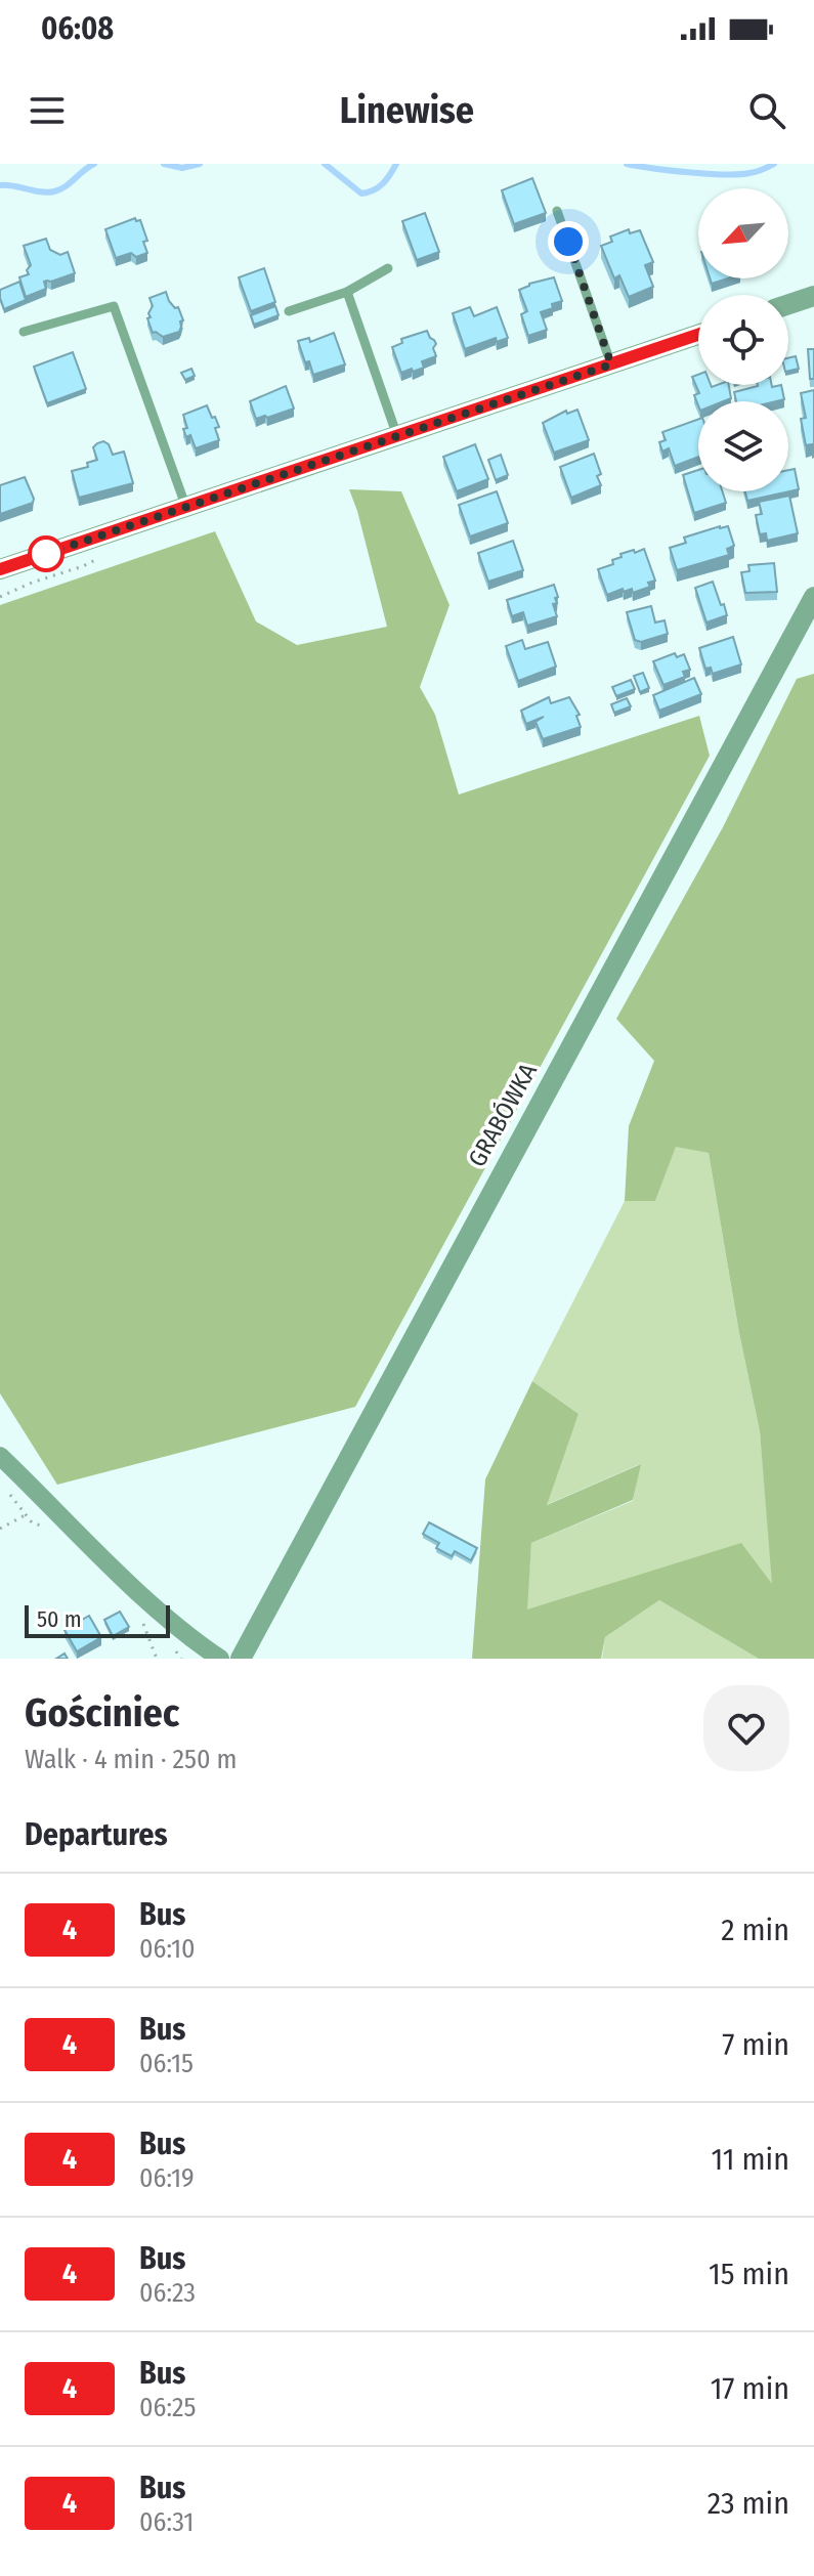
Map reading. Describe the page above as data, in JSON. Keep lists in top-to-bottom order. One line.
{"streets":{"street":["GRABÓWKA"]},"lines":["bus line 4"],"scale_bar":"50 m","north":"bottom left","page":{"status":"06:08","header":"Linewise","scale":"50 m","heading":[["Gościniec","Walk · 4 min · 250 m"],"Departures"],"list":[{"mark":"4","name":"Bus","note":"06:10","value":"2 min"},{"mark":"4","name":"Bus","note":"06:15","value":"7 min"},{"mark":"4","name":"Bus","note":"06:19","value":"11 min"},{"mark":"4","name":"Bus","note":"06:23","value":"15 min"},{"mark":"4","name":"Bus","note":"06:25","value":"17 min"},{"mark":"4","name":"Bus","note":"06:31","value":"23 min"}]}}
